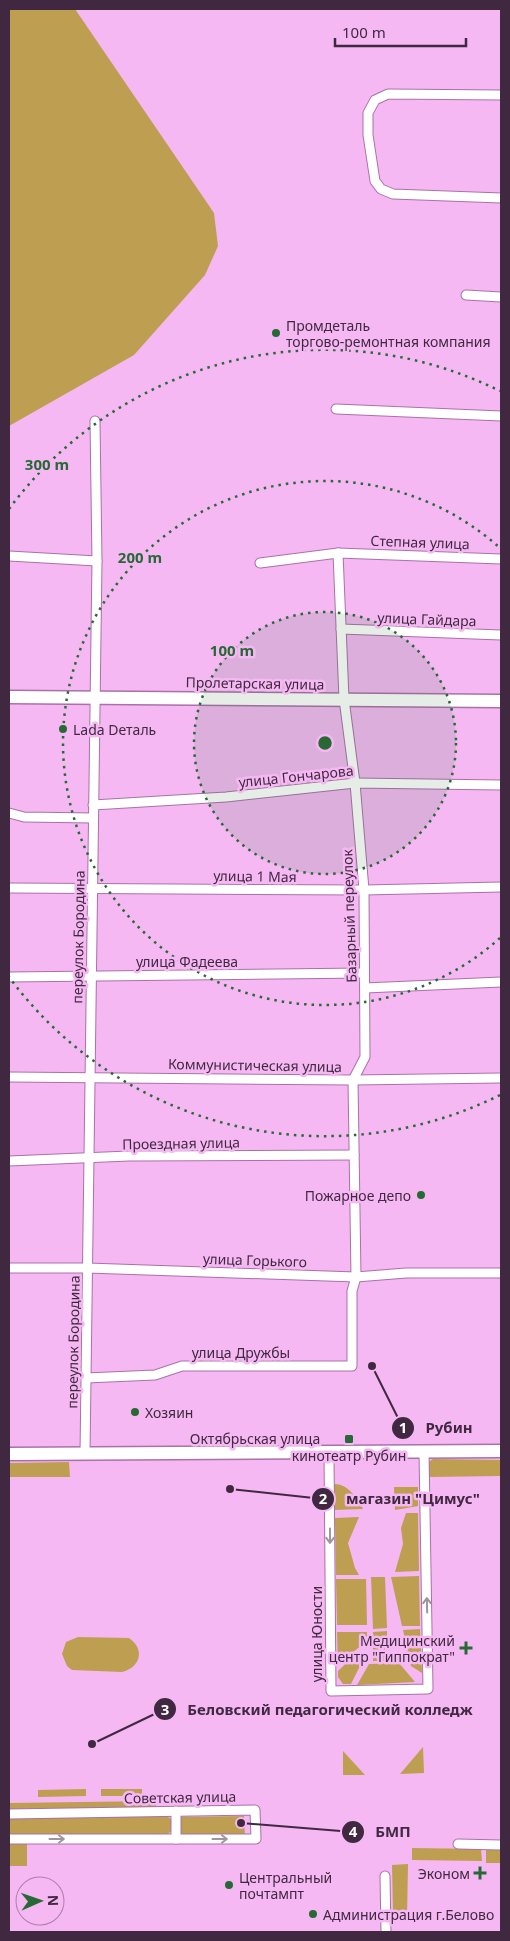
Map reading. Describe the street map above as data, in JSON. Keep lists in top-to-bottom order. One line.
{"streets":{"street":["Степная улица","улица Гайдара","Пролетарская улица","улица Гончарова","улица 1 Мая","Базарный переулок","переулок Бородина","улица Фадеева","Коммунистическая улица","Проездная улица","улица Горького","улица Дружбы","Октябрьская улица","улица Юности","Советская улица"]},"crossings":[["Степная улица","Базарный переулок"],["улица Гайдара","Базарный переулок"],["Пролетарская улица","Базарный переулок"],["Пролетарская улица","переулок Бородина"],["улица Гончарова","Базарный переулок"],["улица Гончарова","переулок Бородина"],["улица 1 Мая","Базарный переулок"],["улица 1 Мая","переулок Бородина"],["Базарный переулок","улица Фадеева"],["Базарный переулок","Коммунистическая улица"],["Базарный переулок","Проездная улица"],["Базарный переулок","улица Горького"],["Базарный переулок","улица Дружбы"],["переулок Бородина","улица Фадеева"],["переулок Бородина","Коммунистическая улица"],["переулок Бородина","Проездная улица"],["переулок Бородина","улица Горького"],["переулок Бородина","улица Дружбы"],["переулок Бородина","Октябрьская улица"],["Октябрьская улица","улица Юности"]],"places":{"other":["Промдеталь торгово-ремонтная компания","Lada Dеталь","Пожарное депо","Рубин","Хозяин","магазин \"Цимус\"","Беловский педагогический колледж","БМП","Центральный почтампт","Администрация г.Белово"],"transit":["кинотеатр Рубин"],"health":["Медицинский центр \"Гиппократ\"","Эконом"]},"scale_bar":"100 m","north":"right","rings":["300 m","200 m","100 m"]}
